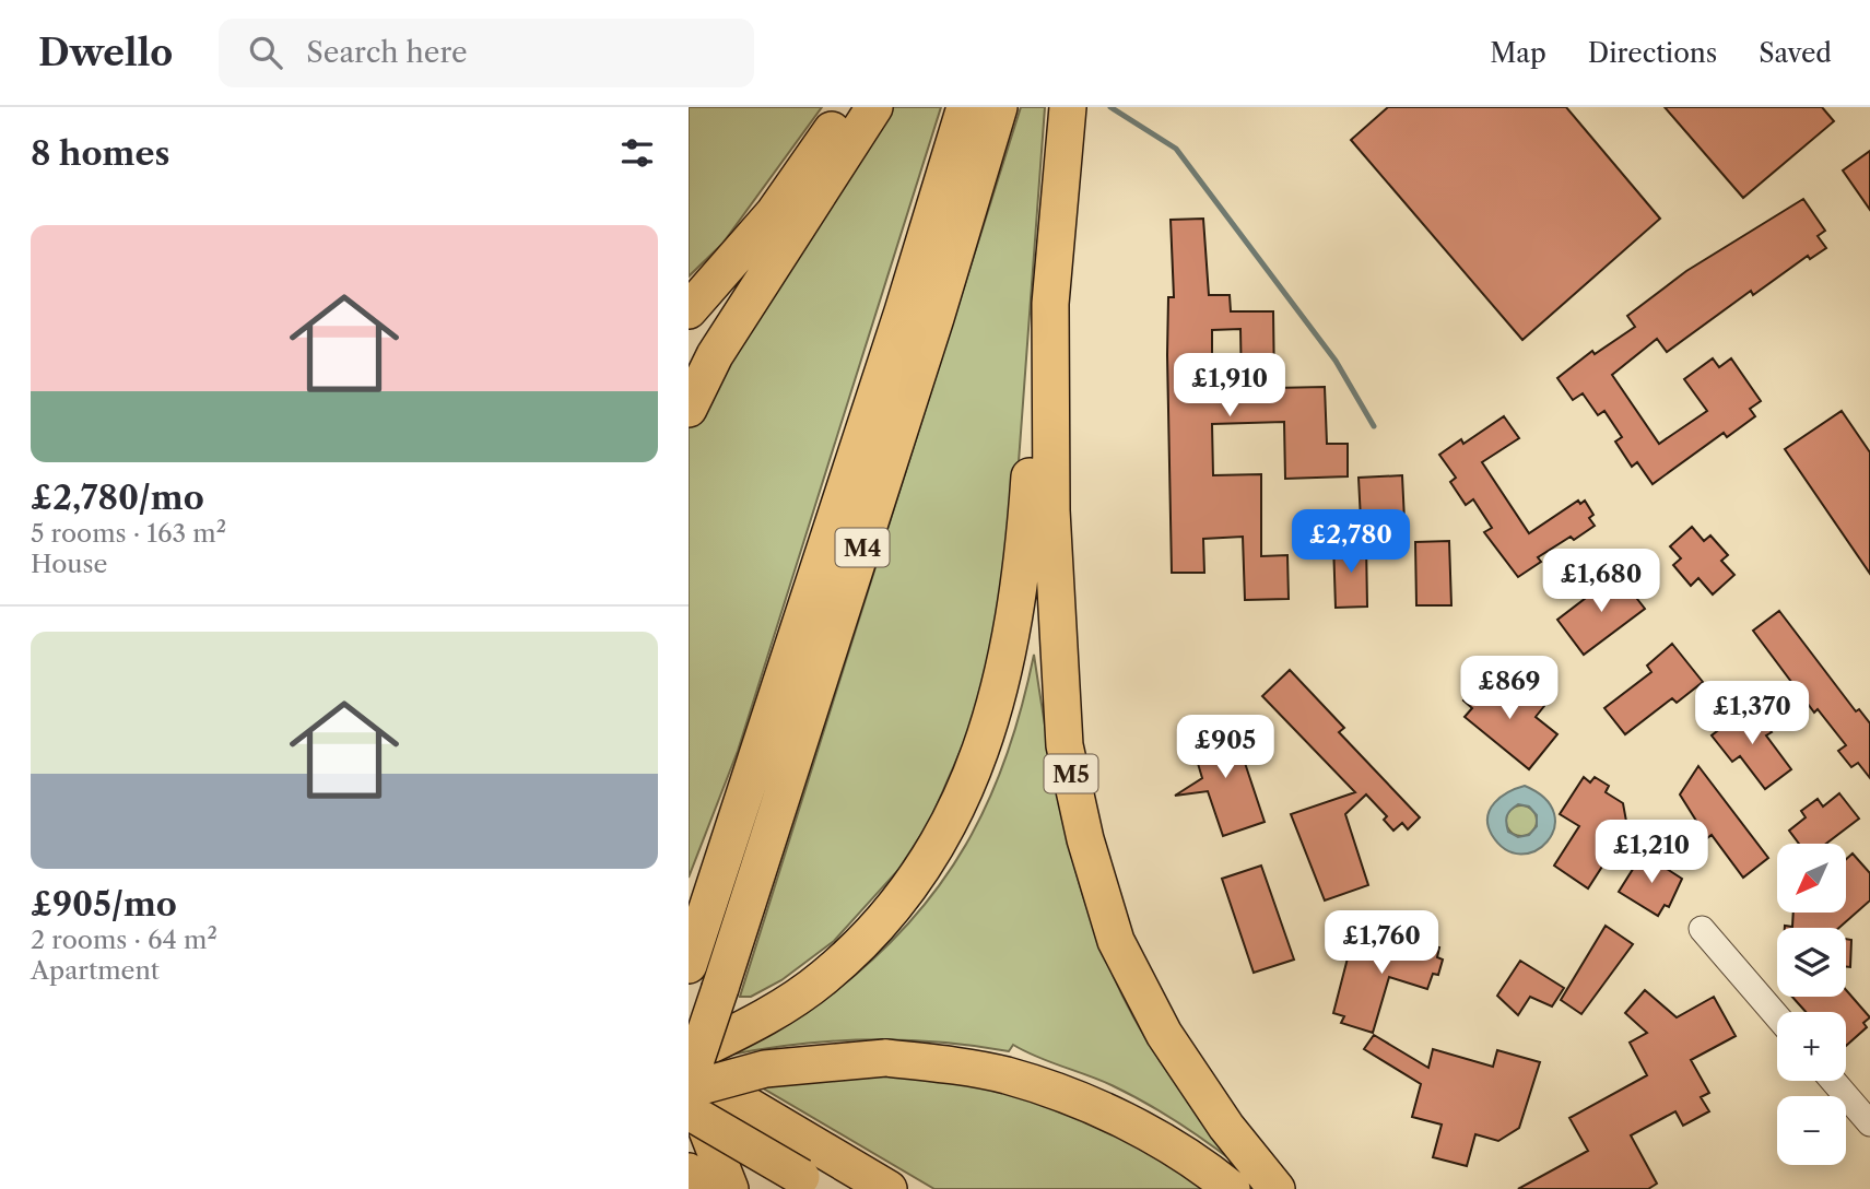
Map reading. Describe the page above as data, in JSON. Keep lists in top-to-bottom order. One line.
{"streets":{"highway":["M4","M5"]},"north":"bottom left","page":{"header":"Dwello","search":"Search here","nav":["Map","Directions","Saved"],"heading":"8 homes","list":[{"name":"£2,780/mo","note":"5 rooms · 163 m² · House"},{"name":"£905/mo","note":"2 rooms · 64 m² · Apartment"}],"price":["£1,910","£2,780","£1,680","£869","£1,370","£905","£1,210","£1,760"],"map_buttons":["+","−"]}}
